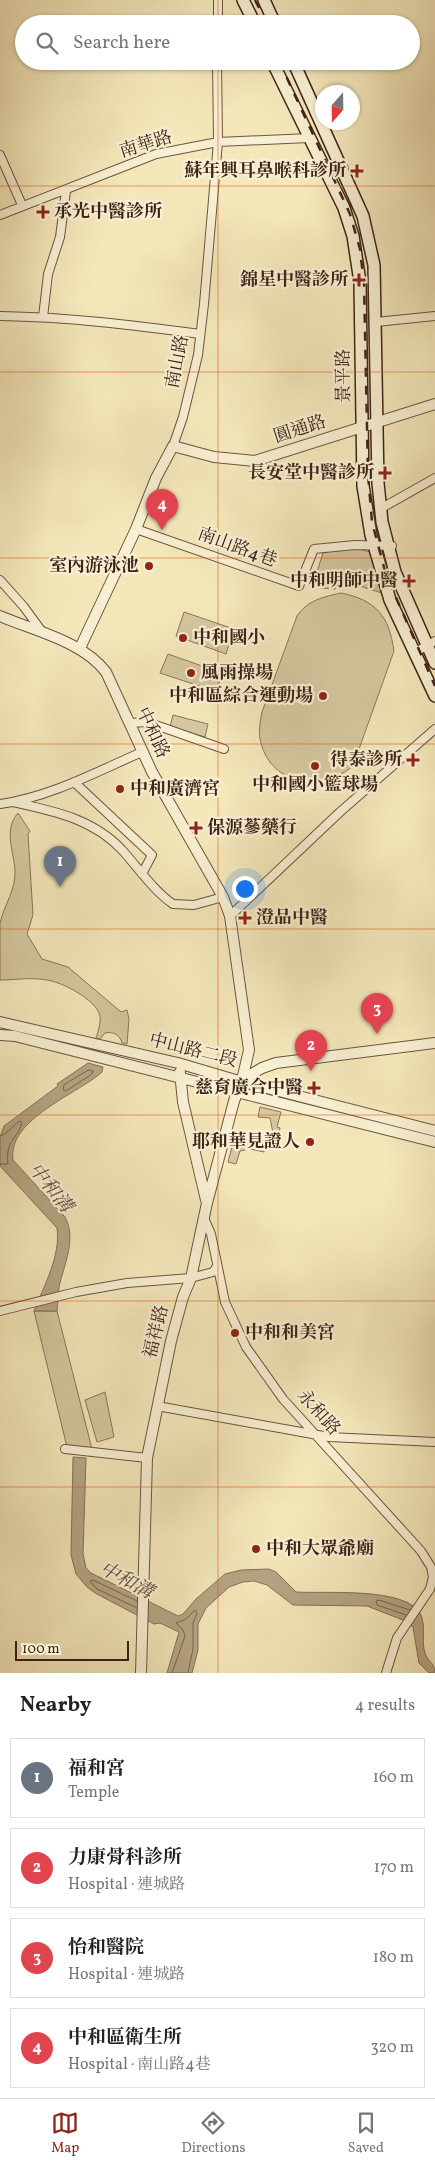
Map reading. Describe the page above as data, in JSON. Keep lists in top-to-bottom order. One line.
{"streets":{"main road":["景平路"],"street":["南華路","南山路","圓通路","南山路4巷","中和路","中山路二段","福祥路","永和路"]},"crossings":[["南華路","南山路"],["南華路","景平路"],["南山路","圓通路"],["南山路","南山路4巷"],["南山路","中和路"],["景平路","圓通路"],["景平路","南山路4巷"],["中和路","中山路二段"],["中和路","福祥路"],["中山路二段","福祥路"],["福祥路","永和路"]],"water":["中和溝"],"places":{"health":["蘇年興耳鼻喉科診所","承光中醫診所","錦星中醫診所","長安堂中醫診所","中和明師中醫","得泰診所","保源蔘藥行","澄品中醫","慈育廣合中醫"],"other":["室內游泳池","中和國小","風雨操場","中和區綜合運動場","中和國小籃球場","中和廣濟宮","耶和華見證人","中和和美宮","中和大眾爺廟"]},"scale_bar":"100 m","north":"bottom","page":{"search":"Search here","pins":["4","1","3","2"],"scale":"100 m","heading":["Nearby","4 results"],"list":[{"mark":"1","name":"福和宮","note":"Temple","value":"160 m"},{"mark":"2","name":"力康骨科診所","note":"Hospital · 連城路","value":"170 m"},{"mark":"3","name":"怡和醫院","note":"Hospital · 連城路","value":"180 m"},{"mark":"4","name":"中和區衛生所","note":"Hospital · 南山路4巷","value":"320 m"}],"nav":["Map","Directions","Saved"]}}
